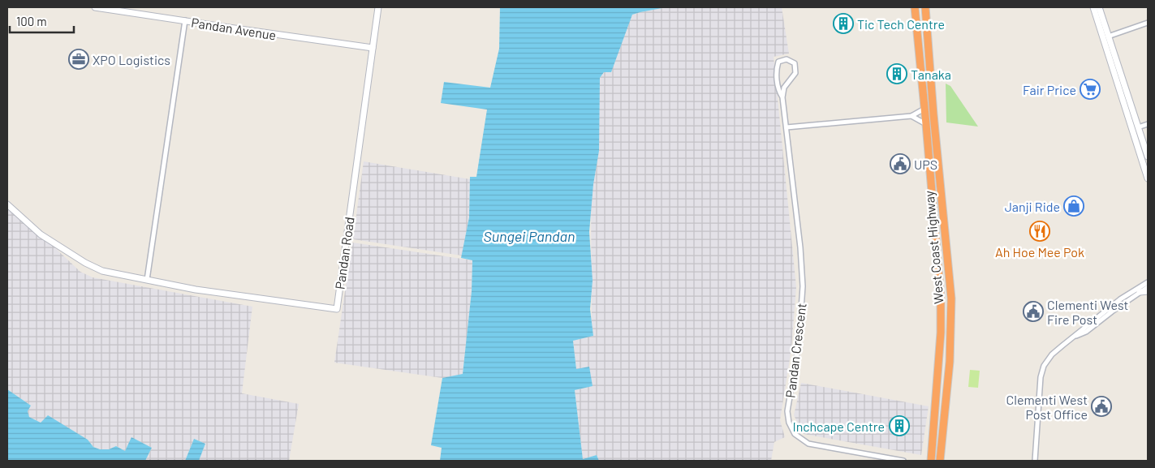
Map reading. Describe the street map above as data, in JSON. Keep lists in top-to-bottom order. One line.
{"streets":{"highway":["West Coast Highway"],"street":["Pandan Avenue","Pandan Road","Pandan Crescent"]},"crossings":[["Pandan Avenue","Pandan Road"]],"water":["Sungei Pandan"],"places":{"building":["Tic Tech Centre","Tanaka","Inchcape Centre"],"office":["XPO Logistics"],"supermarket":["Fair Price"],"public building":["UPS","Clementi West Fire Post","Clementi West Post Office"],"shop":["Janji Ride"],"restaurant":["Ah Hoe Mee Pok"]},"scale_bar":"100 m"}
